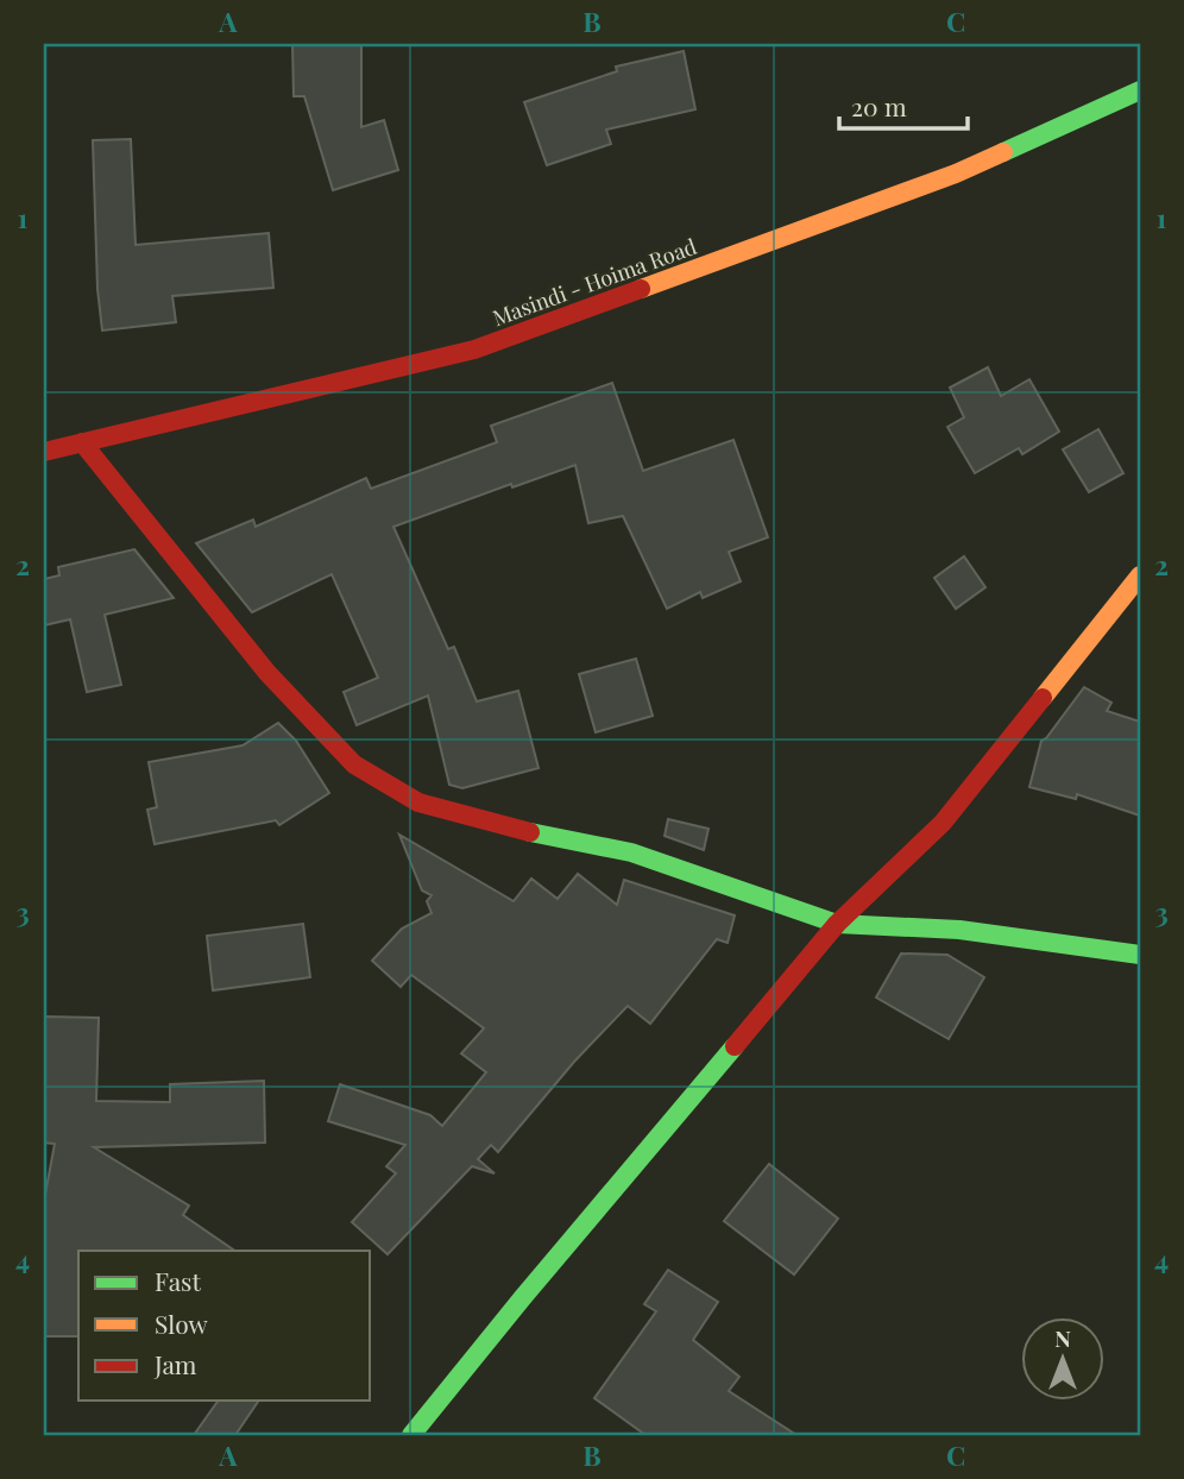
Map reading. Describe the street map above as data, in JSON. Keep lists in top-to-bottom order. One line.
{"streets":{"street":["Masindi - Hoima Road"]},"legend":["Fast","Slow","Jam"],"scale_bar":"20 m","north":"top","grid":{"columns":["A","B","C"],"rows":["1","2","3","4"]}}
